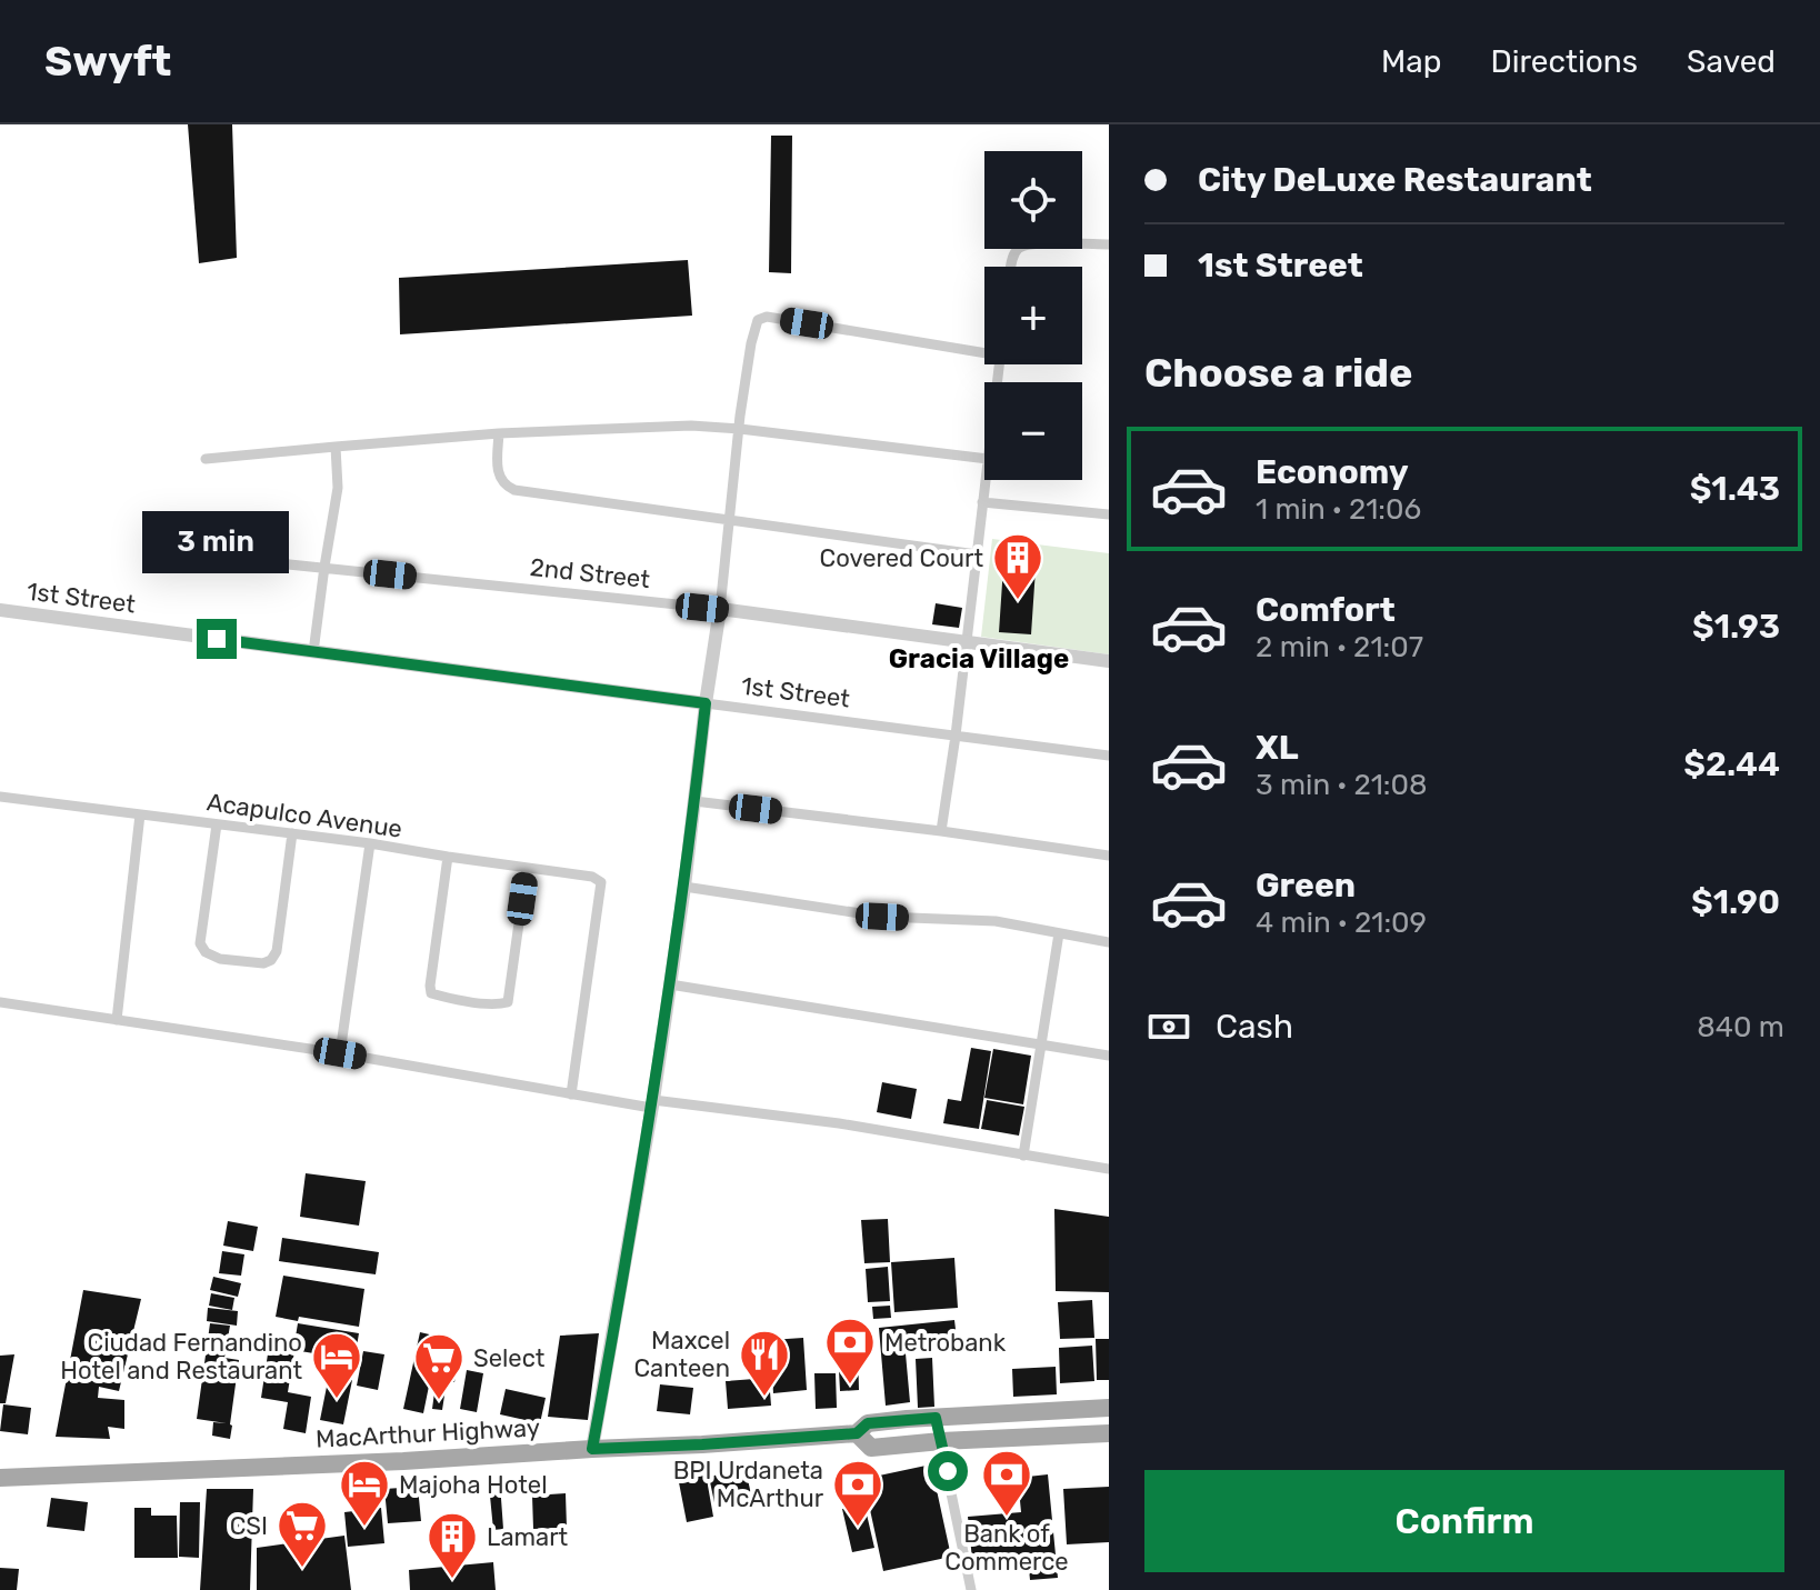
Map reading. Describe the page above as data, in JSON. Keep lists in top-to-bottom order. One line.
{"streets":{"main road":["MacArthur Highway"],"street":["2nd Street","1st Street","Acapulco Avenue"]},"districts":["Gracia Village"],"places":{"building":["Covered Court","Lamart"],"bank":["Metrobank","Bank of Commerce","BPI Urdaneta McArthur"],"restaurant":["Maxcel Canteen"],"hotel":["Ciudad Fernandino Hotel and Restaurant","Majoha Hotel"],"supermarket":["Select","CSI"]},"page":{"header":"Swyft","nav":["Map","Directions","Saved"],"banner":["City DeLuxe Restaurant","1st Street"],"map_buttons":["+","−"],"heading":"Choose a ride","list":[{"name":"Economy","note":"1 min · 21:06","value":"$1.43"},{"name":"Comfort","note":"2 min · 21:07","value":"$1.93"},{"name":"XL","note":"3 min · 21:08","value":"$2.44"},{"name":"Green","note":"4 min · 21:09","value":"$1.90"}],"bubble":"3 min","pay":["Cash","840 m"],"buttons":"Confirm"}}
